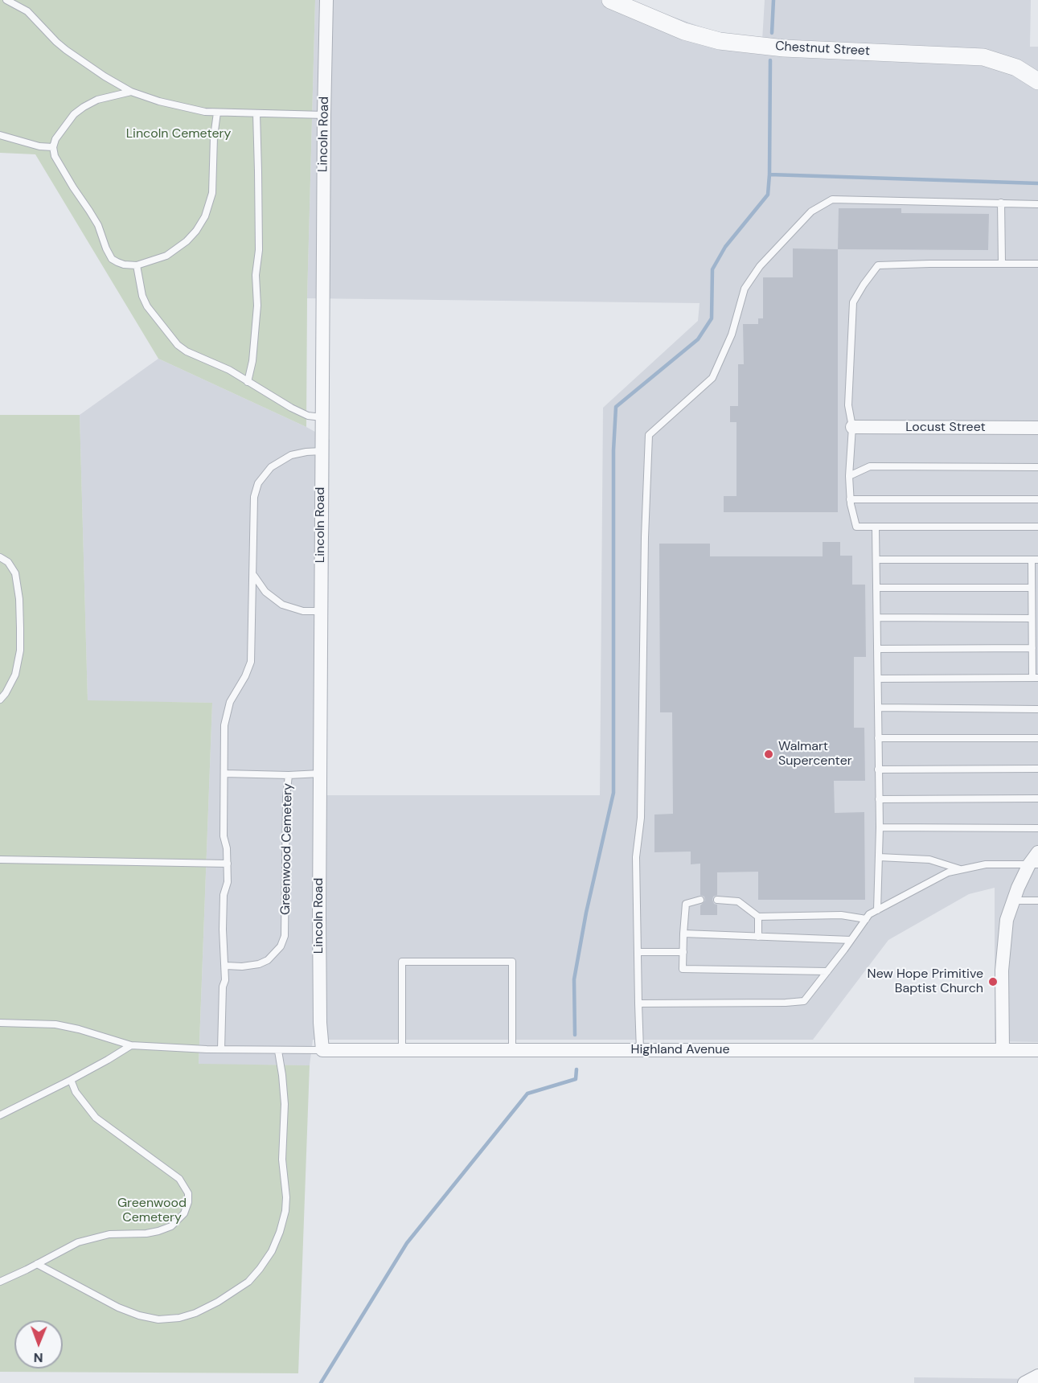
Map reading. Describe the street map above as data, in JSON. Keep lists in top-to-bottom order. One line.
{"streets":{"street":["Chestnut Street","Lincoln Road","Locust Street","Highland Avenue"],"lane":["Greenwood Cemetery"]},"crossings":[["Lincoln Road","Greenwood Cemetery"],["Lincoln Road","Highland Avenue"]],"parks":["Lincoln Cemetery","Greenwood Cemetery"],"places":["Walmart Supercenter","New Hope Primitive Baptist Church"],"north":"bottom"}
